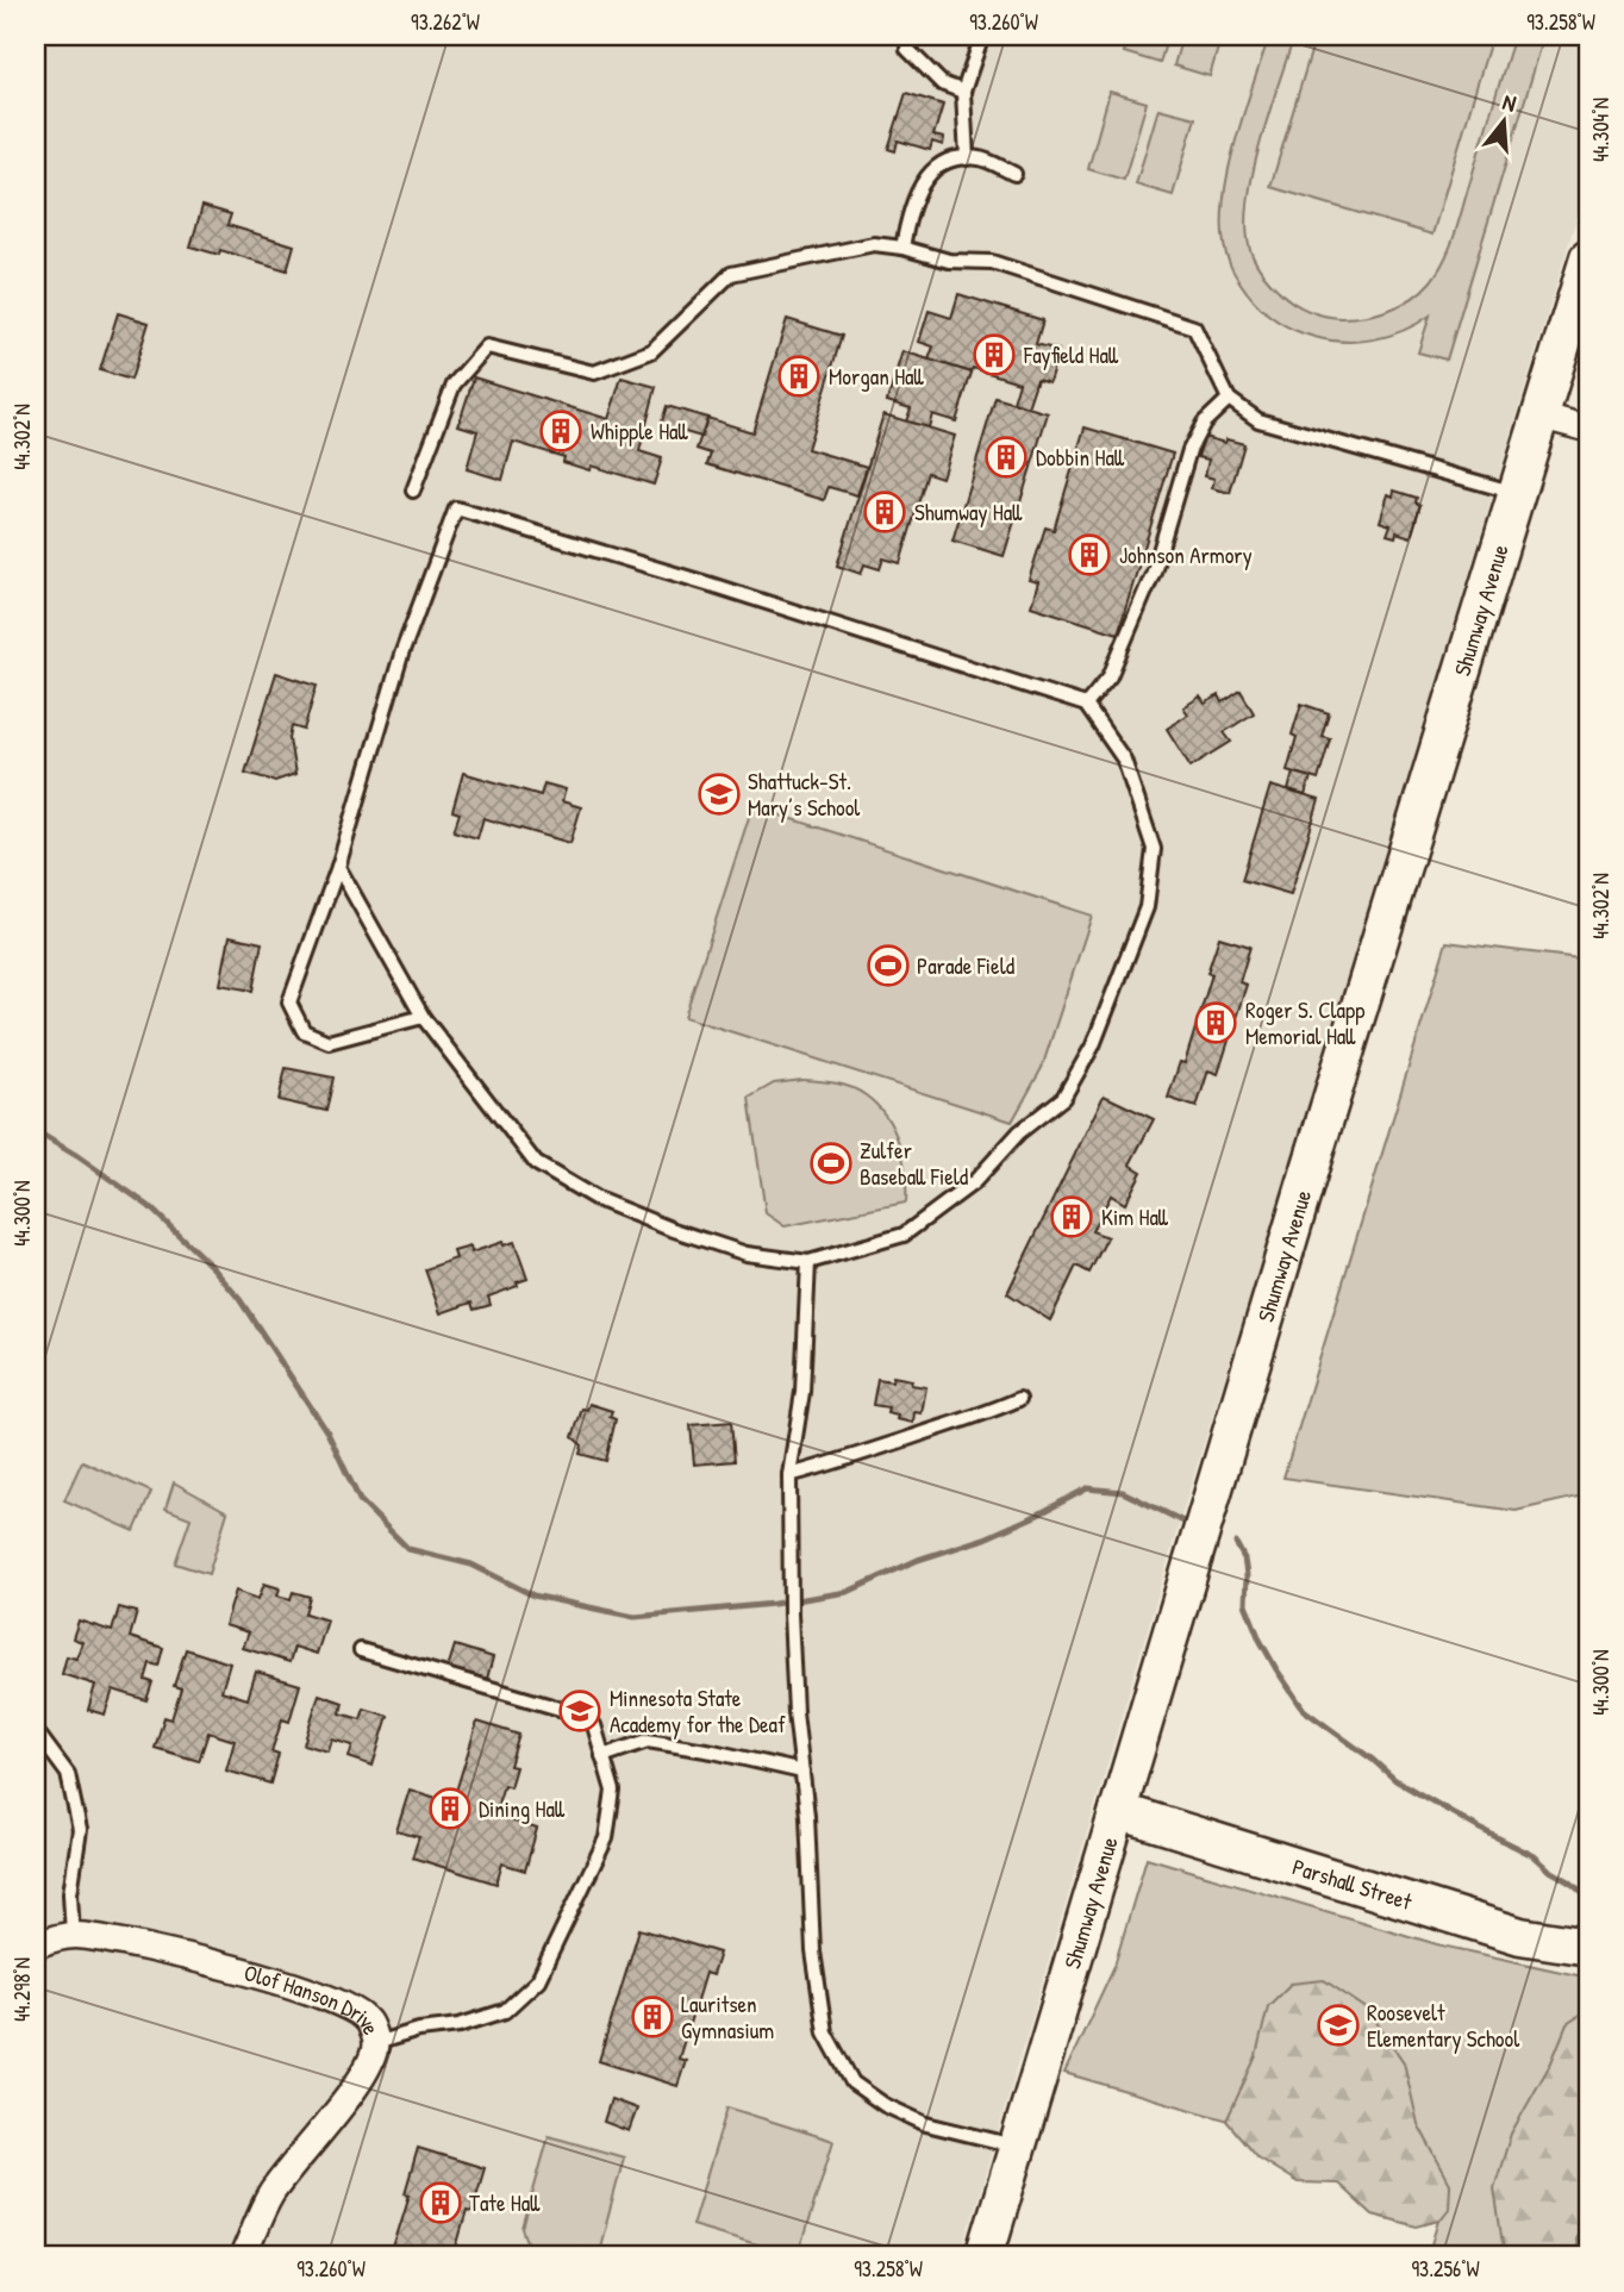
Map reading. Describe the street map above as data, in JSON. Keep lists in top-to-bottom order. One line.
{"streets":{"street":["Shumway Avenue","Parshall Street","Olof Hanson Drive"]},"crossings":[["Shumway Avenue","Parshall Street"]],"places":{"building":["Fayfield Hall","Morgan Hall","Whipple Hall","Dobbin Hall","Shumway Hall","Johnson Armory","Roger S. Clapp Memorial Hall","Kim Hall","Dining Hall","Lauritsen Gymnasium","Tate Hall"],"school or university":["Shattuck-St. Mary’s School","Minnesota State Academy for the Deaf","Roosevelt Elementary School"],"sports":["Parade Field","Zulfer Baseball Field"]},"north":"top","coordinates":["93.262°W","93.260°W","93.258°W","44.304°N","44.302°N","44.300°N","44.298°N","93.256°W"]}
